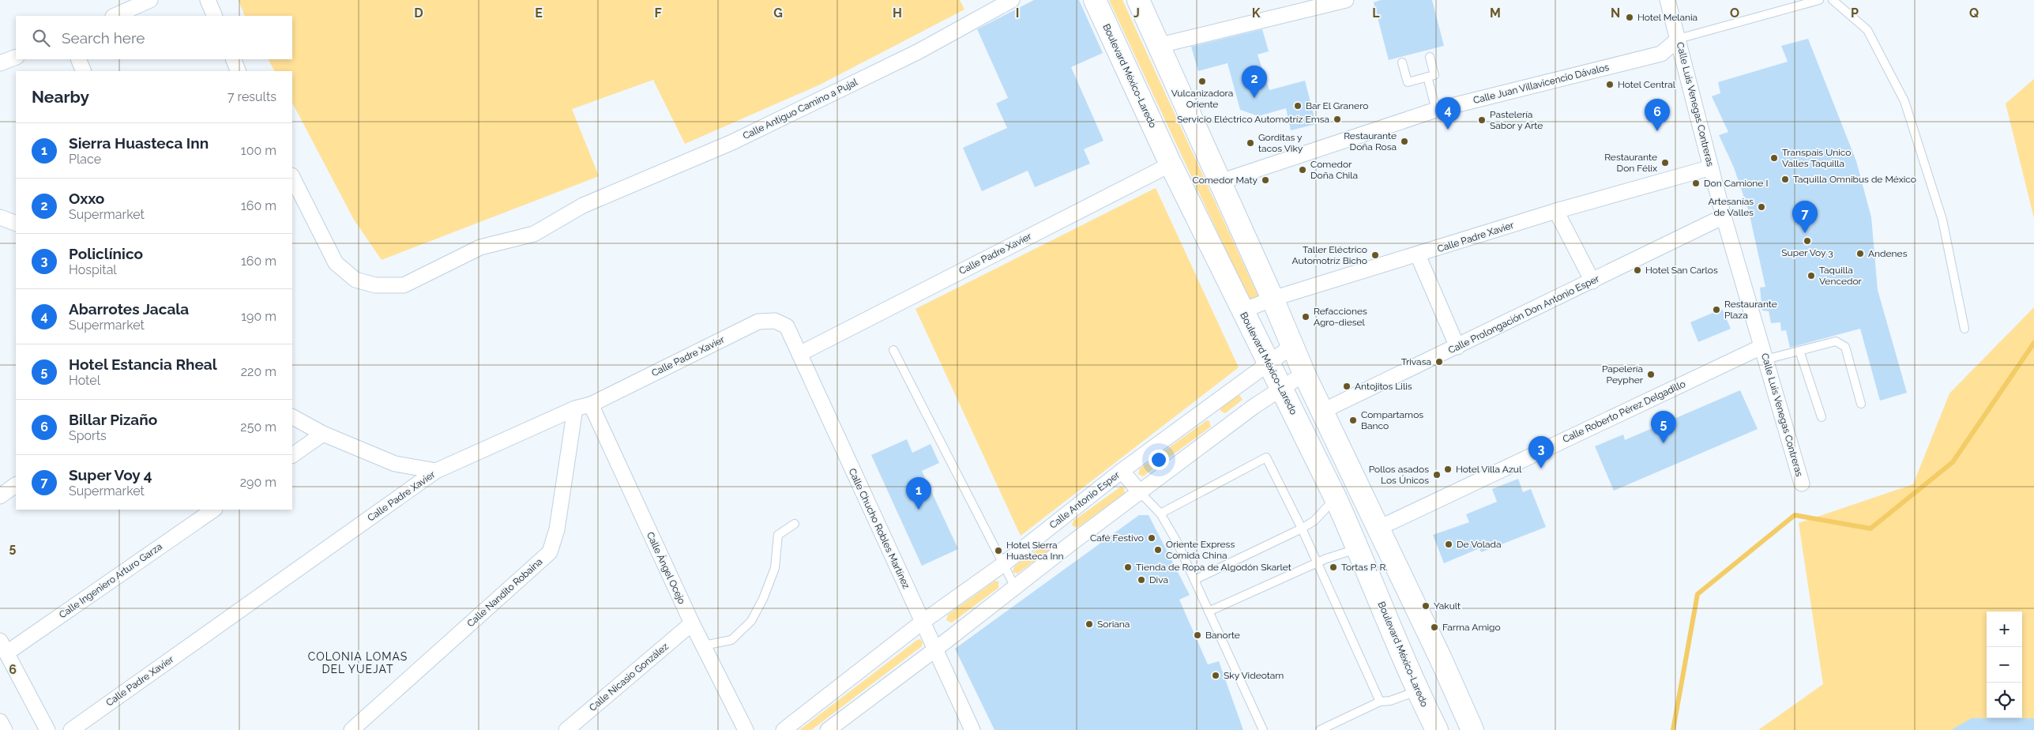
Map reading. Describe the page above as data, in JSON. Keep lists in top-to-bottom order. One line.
{"streets":{"main road":["Boulevard México-Laredo"],"street":["Calle Juan Villavicencio Dávalos","Calle Luis Venegas Contreras","Calle Antiguo Camino a Pujal","Calle Padre Xavier","Calle Prolongación Don Antonio Esper","Calle Roberto Pérez Delgadillo","Calle Antonio Esper","Calle Chucho Robles Martínez","Calle Ángel Ocejo","Calle Ingeniero Arturo Garza","Calle Nandito Robaina","Calle Nicasio González"]},"crossings":[["Boulevard México-Laredo","Calle Padre Xavier"],["Boulevard México-Laredo","Calle Antonio Esper"],["Calle Juan Villavicencio Dávalos","Calle Luis Venegas Contreras"],["Calle Luis Venegas Contreras","Calle Padre Xavier"],["Calle Luis Venegas Contreras","Calle Prolongación Don Antonio Esper"],["Calle Luis Venegas Contreras","Calle Roberto Pérez Delgadillo"],["Calle Padre Xavier","Calle Chucho Robles Martínez"],["Calle Padre Xavier","Calle Ángel Ocejo"],["Calle Padre Xavier","Calle Nandito Robaina"],["Calle Antonio Esper","Calle Chucho Robles Martínez"],["Calle Ángel Ocejo","Calle Nicasio González"]],"districts":["COLONIA LOMAS DEL YUEJAT"],"places":["Hotel Melania","Vulcanizadora Oriente","Hotel Central","Bar El Granero","Servicio Eléctrico Automotríz Emsa","Pastelería Sabor y Arte","Restaurante Doña Rosa","Gorditas y tacos Viky","Transpais Unico Valles Taquilla","Restaurante Don Félix","Comedor Doña Chila","Taquilla Omnibus de México","Comedor Maty","Don Camione I","Artesanías de Valles","Super Voy 3","Andenes","Taller Eléctrico Automotríz Bicho","Hotel San Carlos","Taquilla Vencedor","Restaurante Plaza","Refacciones Agro-diesel","Trivasa","Papelería Peypher","Antojitos Lilis","Compartamos Banco","Hotel Villa Azul","Pollos asados Los Únicos","Café Festivo","De Volada","Oriente Express Comida China","Hotel Sierra Huasteca Inn","Tienda de Ropa de Algodón Skarlet","Tortas P. R.","Diva","Yakult","Soriana","Farma Amigo","Banorte","Sky Videotam"],"page":{"search":"Search here","pins":["2","4","6","7","5","3","1"],"heading":["Nearby","7 results"],"list":[{"mark":"1","name":"Sierra Huasteca Inn","note":"Place","value":"100 m"},{"mark":"2","name":"Oxxo","note":"Supermarket","value":"160 m"},{"mark":"3","name":"Policlínico","note":"Hospital","value":"160 m"},{"mark":"4","name":"Abarrotes Jacala","note":"Supermarket","value":"190 m"},{"mark":"5","name":"Hotel Estancia Rheal","note":"Hotel","value":"220 m"},{"mark":"6","name":"Billar Pizaño","note":"Sports","value":"250 m"},{"mark":"7","name":"Super Voy 4","note":"Supermarket","value":"290 m"}],"map_buttons":["+","−"]},"grid":{"columns":["D","E","F","G","H","I","J","K","L","M","N","O","P","Q"],"rows":["5","6"]}}
